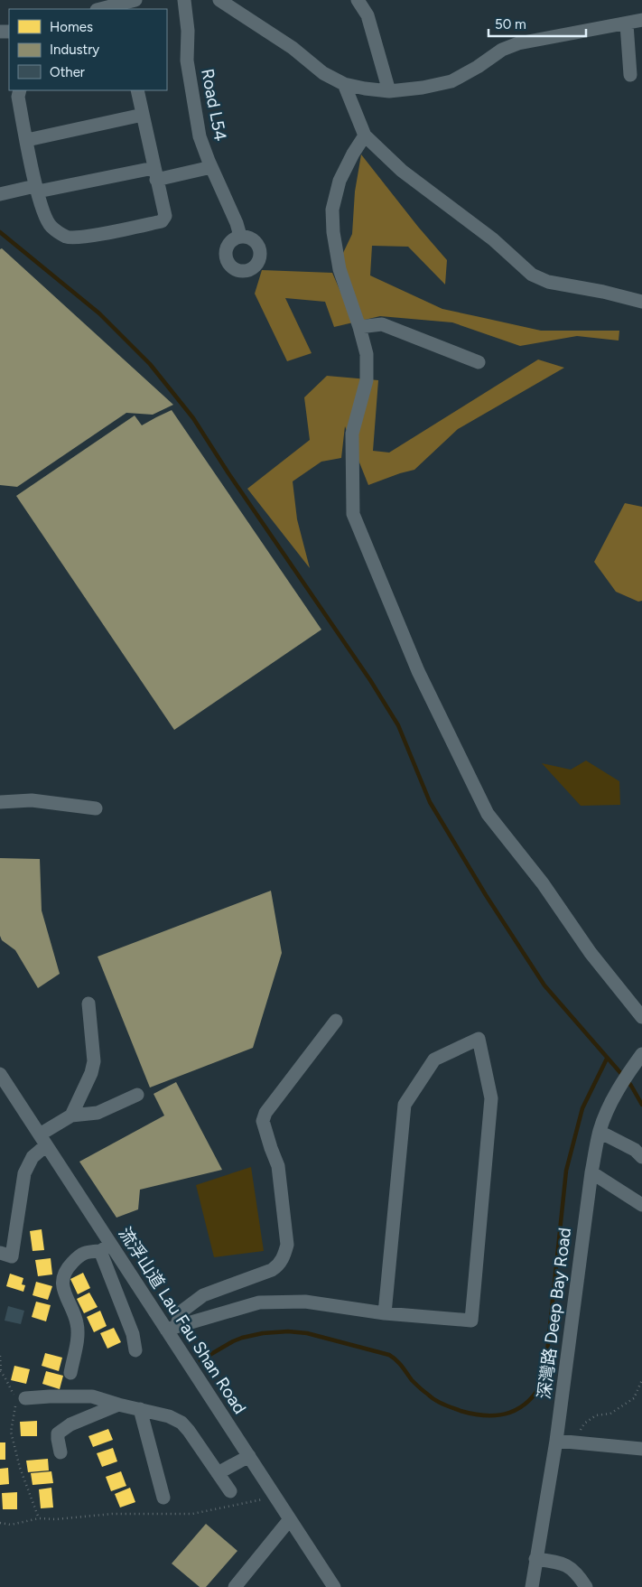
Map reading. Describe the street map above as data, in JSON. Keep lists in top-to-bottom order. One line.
{"streets":{"street":["Road L54","深灣路 Deep Bay Road","流浮山道 Lau Fau Shan Road"]},"legend":["Homes","Industry","Other"],"scale_bar":"50 m"}
